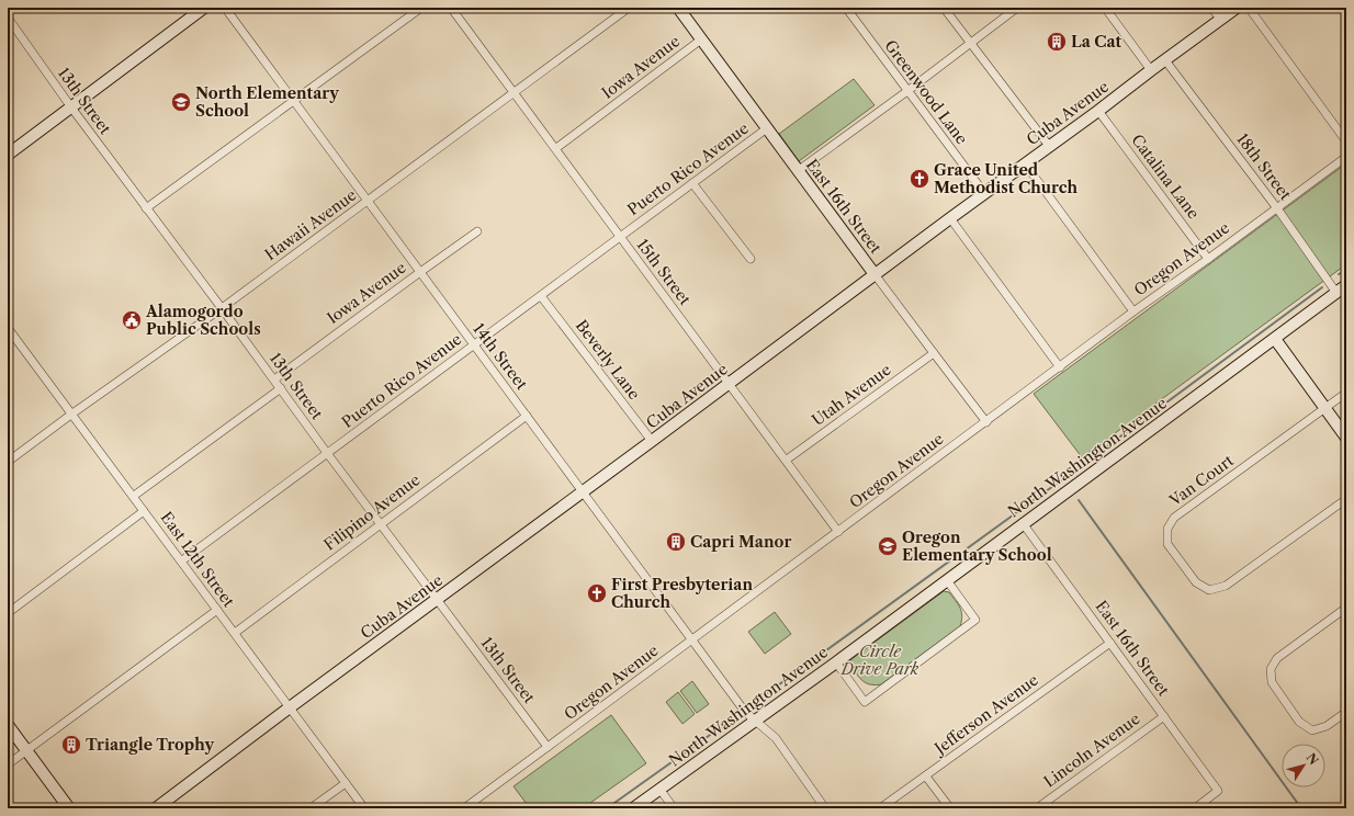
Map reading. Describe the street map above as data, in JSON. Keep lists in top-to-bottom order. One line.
{"streets":{"street":["Iowa Avenue","Greenwood Lane","13th Street","Cuba Avenue","18th Street","Puerto Rico Avenue","Catalina Lane","East 16th Street","Hawaii Avenue","Oregon Avenue","15th Street","14th Street","Beverly Lane","Utah Avenue","North Washington Avenue","Van Court","Filipino Avenue","East 12th Street","Jefferson Avenue","Lincoln Avenue"]},"crossings":[["Iowa Avenue","13th Street"],["Iowa Avenue","East 16th Street"],["Iowa Avenue","15th Street"],["Iowa Avenue","14th Street"],["Greenwood Lane","Cuba Avenue"],["13th Street","Cuba Avenue"],["13th Street","Puerto Rico Avenue"],["13th Street","Hawaii Avenue"],["13th Street","Oregon Avenue"],["13th Street","Filipino Avenue"],["Cuba Avenue","18th Street"],["Cuba Avenue","Catalina Lane"],["Cuba Avenue","East 16th Street"],["Cuba Avenue","15th Street"],["Cuba Avenue","14th Street"],["Cuba Avenue","Beverly Lane"],["Cuba Avenue","East 12th Street"],["18th Street","Oregon Avenue"],["18th Street","North Washington Avenue"],["Puerto Rico Avenue","East 16th Street"],["Puerto Rico Avenue","15th Street"],["Puerto Rico Avenue","14th Street"],["Puerto Rico Avenue","Beverly Lane"],["Puerto Rico Avenue","East 12th Street"],["Catalina Lane","Oregon Avenue"],["East 16th Street","Oregon Avenue"],["East 16th Street","Utah Avenue"],["East 16th Street","North Washington Avenue"],["East 16th Street","Jefferson Avenue"],["East 16th Street","Lincoln Avenue"],["Hawaii Avenue","15th Street"],["Hawaii Avenue","14th Street"],["Hawaii Avenue","East 12th Street"],["Oregon Avenue","15th Street"],["Oregon Avenue","14th Street"],["15th Street","Utah Avenue"],["14th Street","North Washington Avenue"],["14th Street","Filipino Avenue"],["Filipino Avenue","East 12th Street"]],"parks":["Circle Drive Park"],"places":{"building":["La Cat","Capri Manor","Triangle Trophy"],"school or university":["North Elementary School","Oregon Elementary School"],"church":["Grace United Methodist Church","First Presbyterian Church"],"public building":["Alamogordo Public Schools"]},"north":"top right"}
